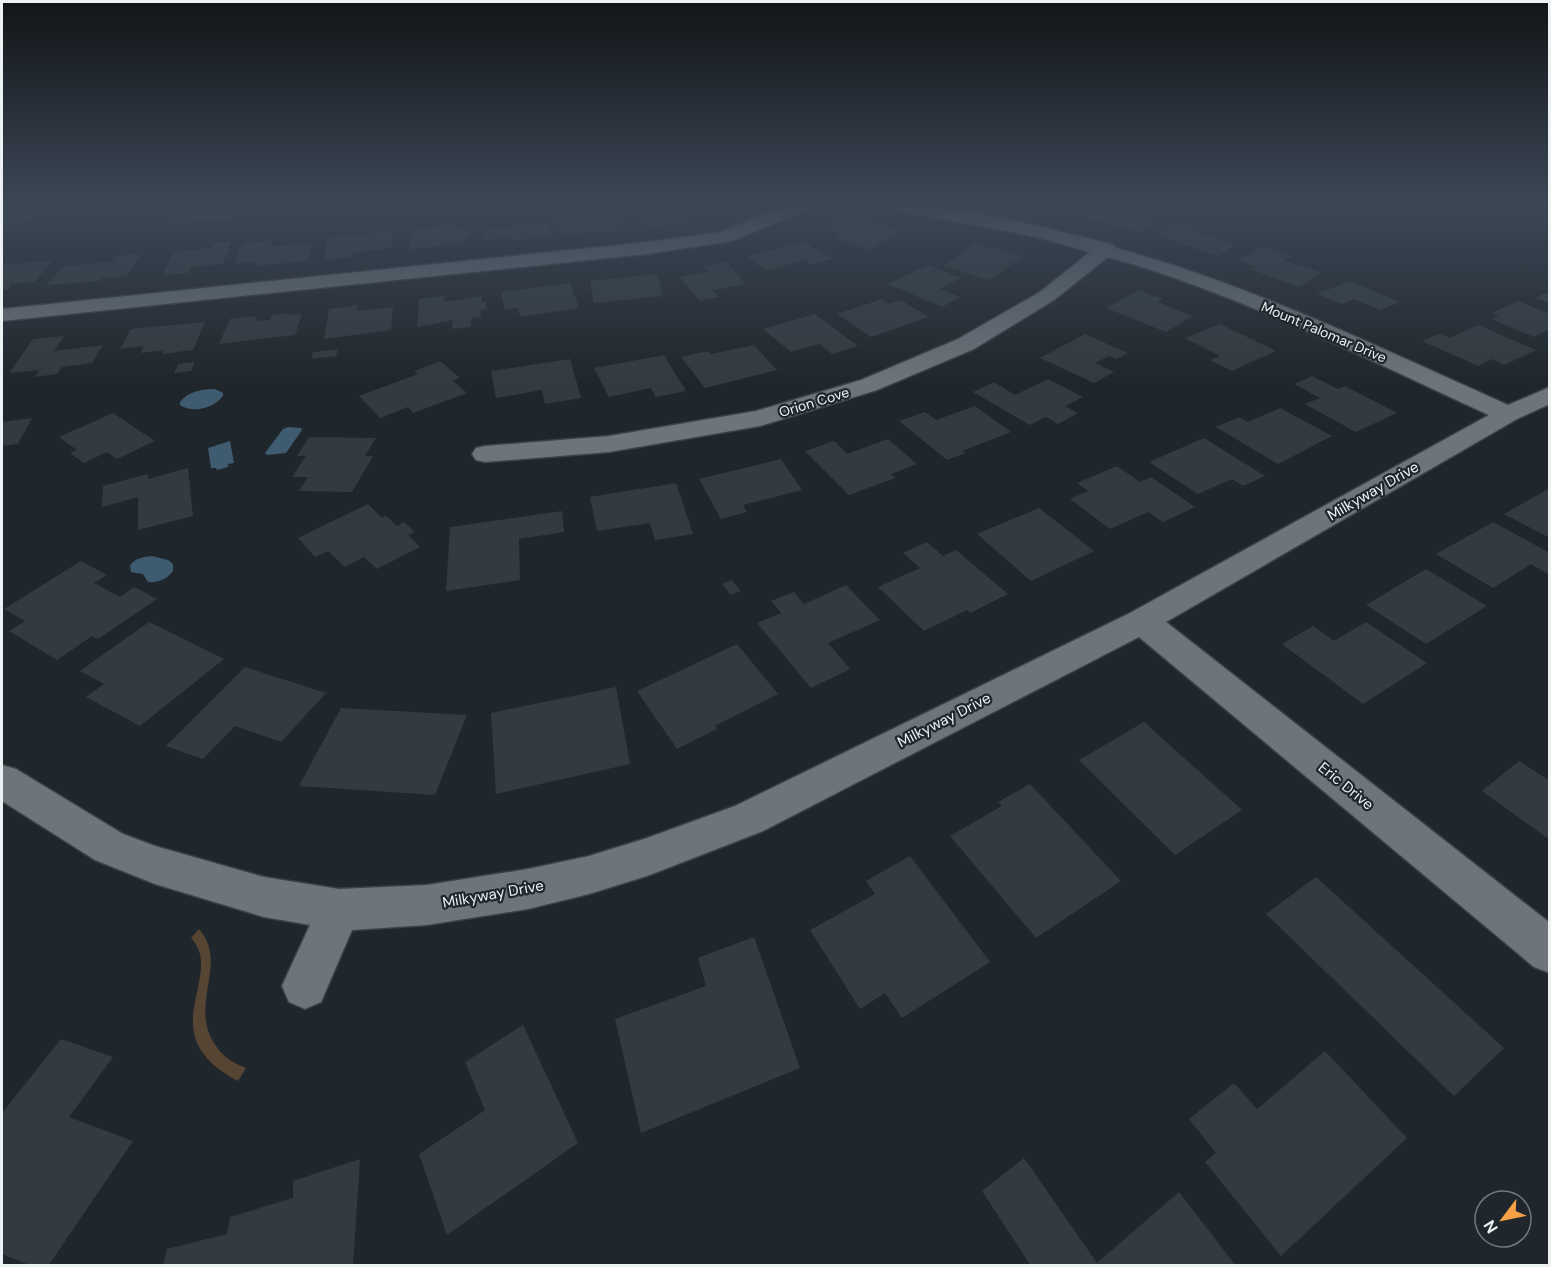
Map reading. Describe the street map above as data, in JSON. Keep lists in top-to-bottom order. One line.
{"streets":{"street":["Mount Palomar Drive","Orion Cove","Milkyway Drive","Eric Drive"]},"crossings":[["Mount Palomar Drive","Milkyway Drive"],["Milkyway Drive","Eric Drive"]],"north":"bottom left"}
